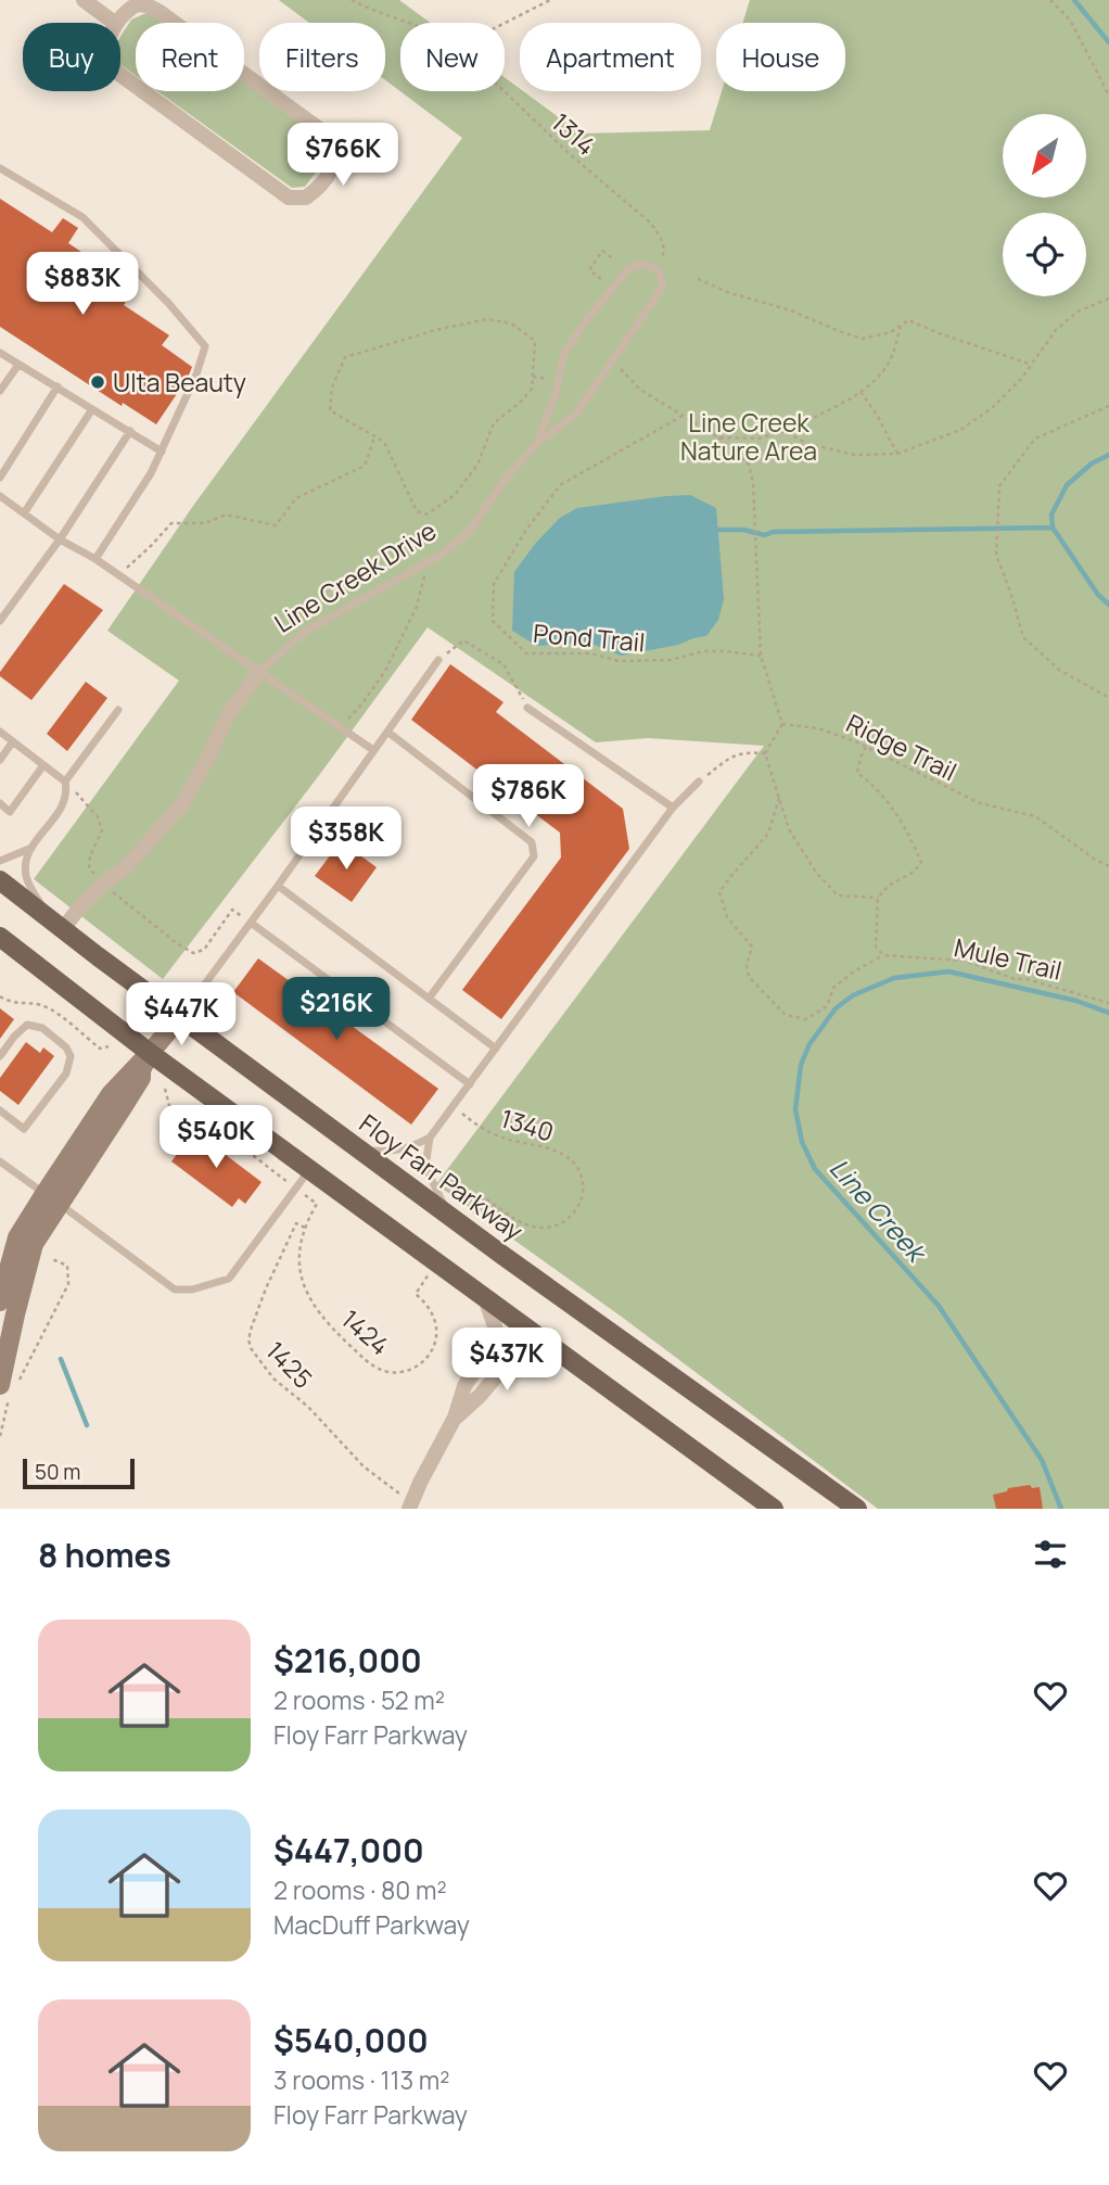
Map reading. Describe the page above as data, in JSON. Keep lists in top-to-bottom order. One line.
{"streets":{"main road":["Floy Farr Parkway"],"street":["Line Creek Drive"],"path":["1314","Pond Trail","Ridge Trail","Mule Trail","1340","1424","1425"]},"crossings":[["1314","Line Creek Drive"],["Line Creek Drive","Floy Farr Parkway"],["1340","Floy Farr Parkway"],["1424","1425"]],"water":["Line Creek"],"parks":["Line Creek Nature Area"],"places":["Ulta Beauty"],"scale_bar":"50 m","north":"bottom left","page":{"chip":["Buy","Rent","Filters","New","Apartment","House"],"price":["$766K","$883K","$786K","$358K","$216K","$447K","$540K","$437K"],"scale":"50 m","heading":"8 homes","list":[{"name":"$216,000","note":"2 rooms · 52 m² · Floy Farr Parkway"},{"name":"$447,000","note":"2 rooms · 80 m² · MacDuff Parkway"},{"name":"$540,000","note":"3 rooms · 113 m² · Floy Farr Parkway"}]}}
